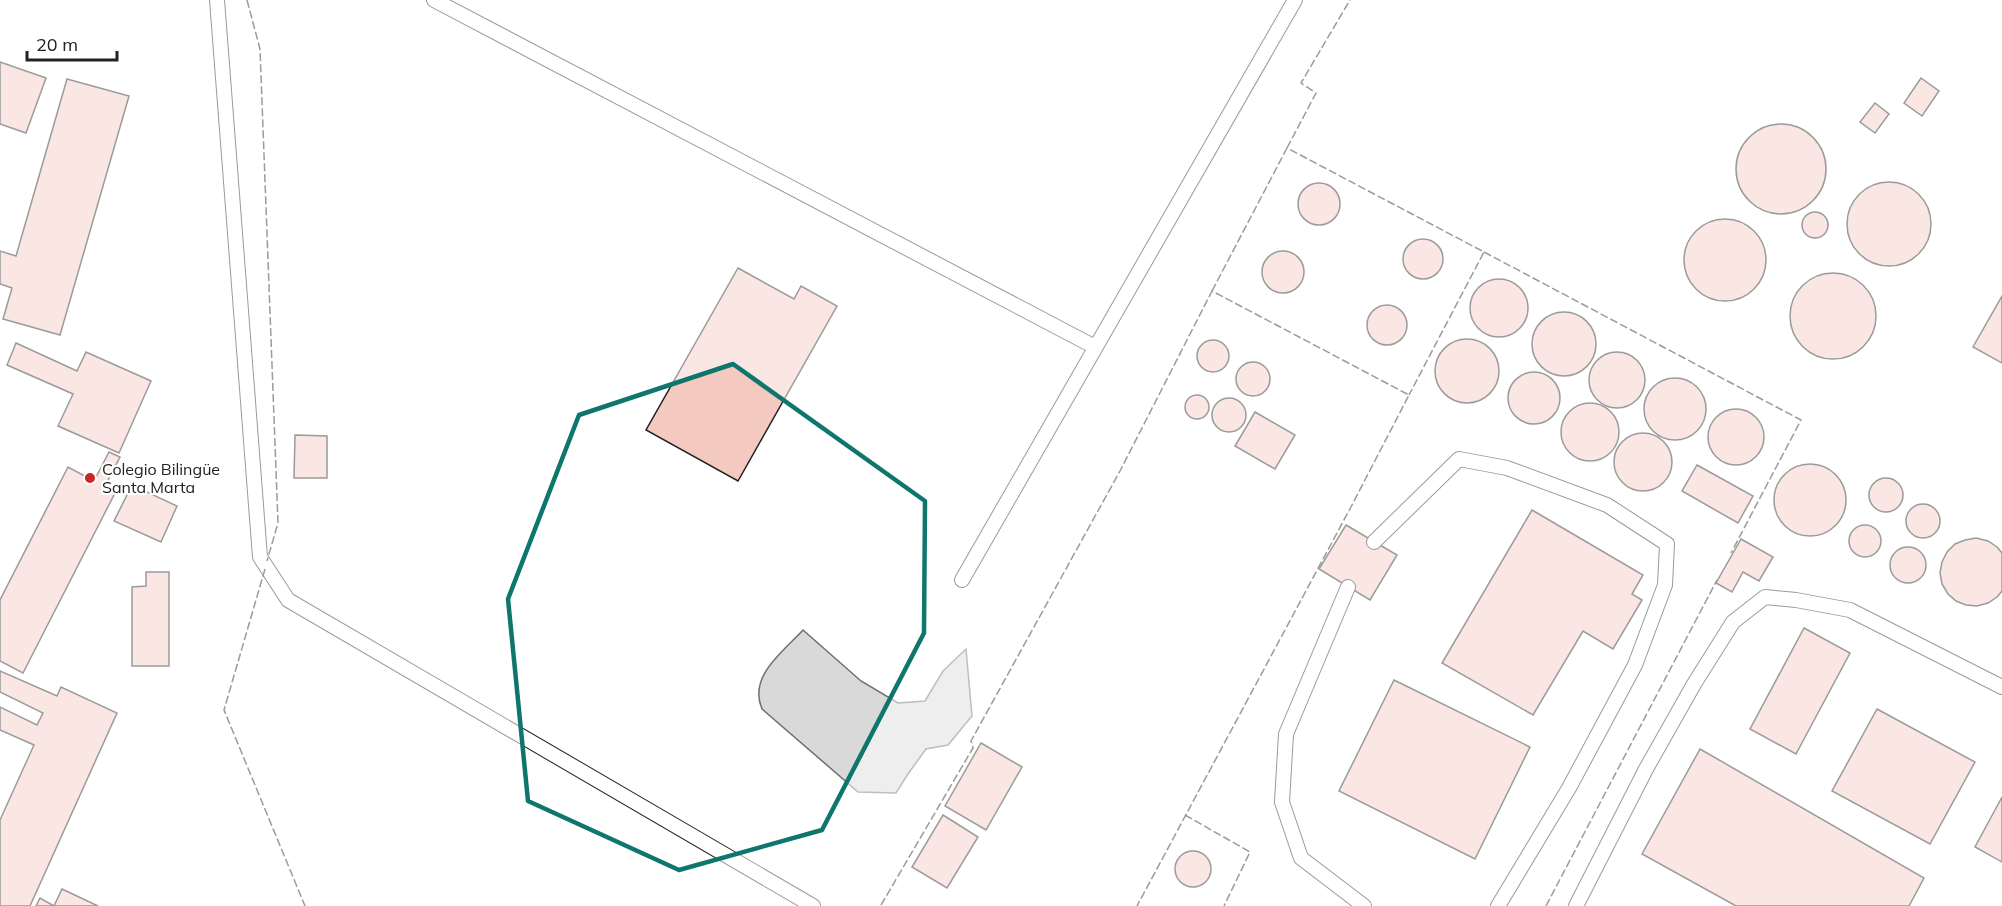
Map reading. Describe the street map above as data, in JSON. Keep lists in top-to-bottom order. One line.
{"places":["Colegio Bilingüe Santa Marta"],"scale_bar":"20 m"}
